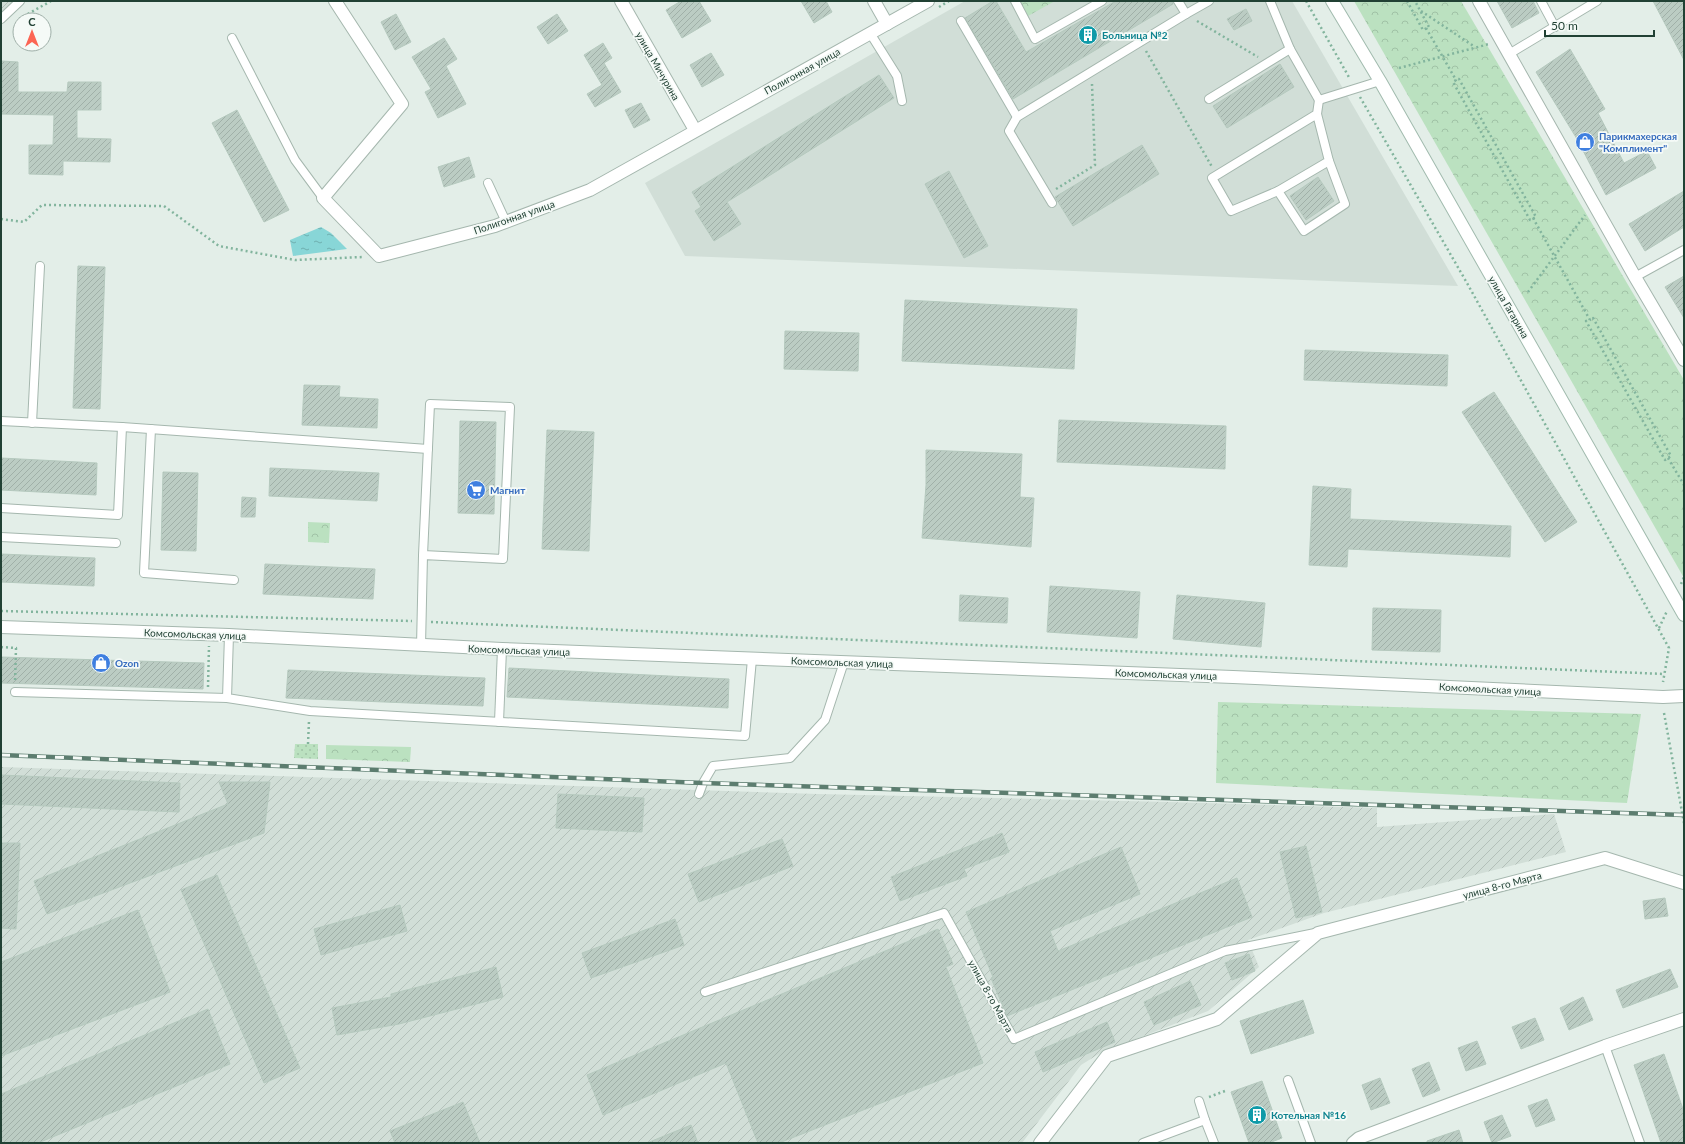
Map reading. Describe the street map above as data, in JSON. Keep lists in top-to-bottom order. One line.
{"streets":{"street":["улица Мичурина","Полигонная улица","улица Гагарина","Комсомольская улица","улица 8-го Марта"]},"crossings":[["улица Мичурина","Полигонная улица"]],"places":{"building":["Больница №2","Котельная №16"],"shop":["Парикмахерская \"Комплимент\"","Ozon"],"supermarket":["Магнит"]},"scale_bar":"50 m","north":"top"}
